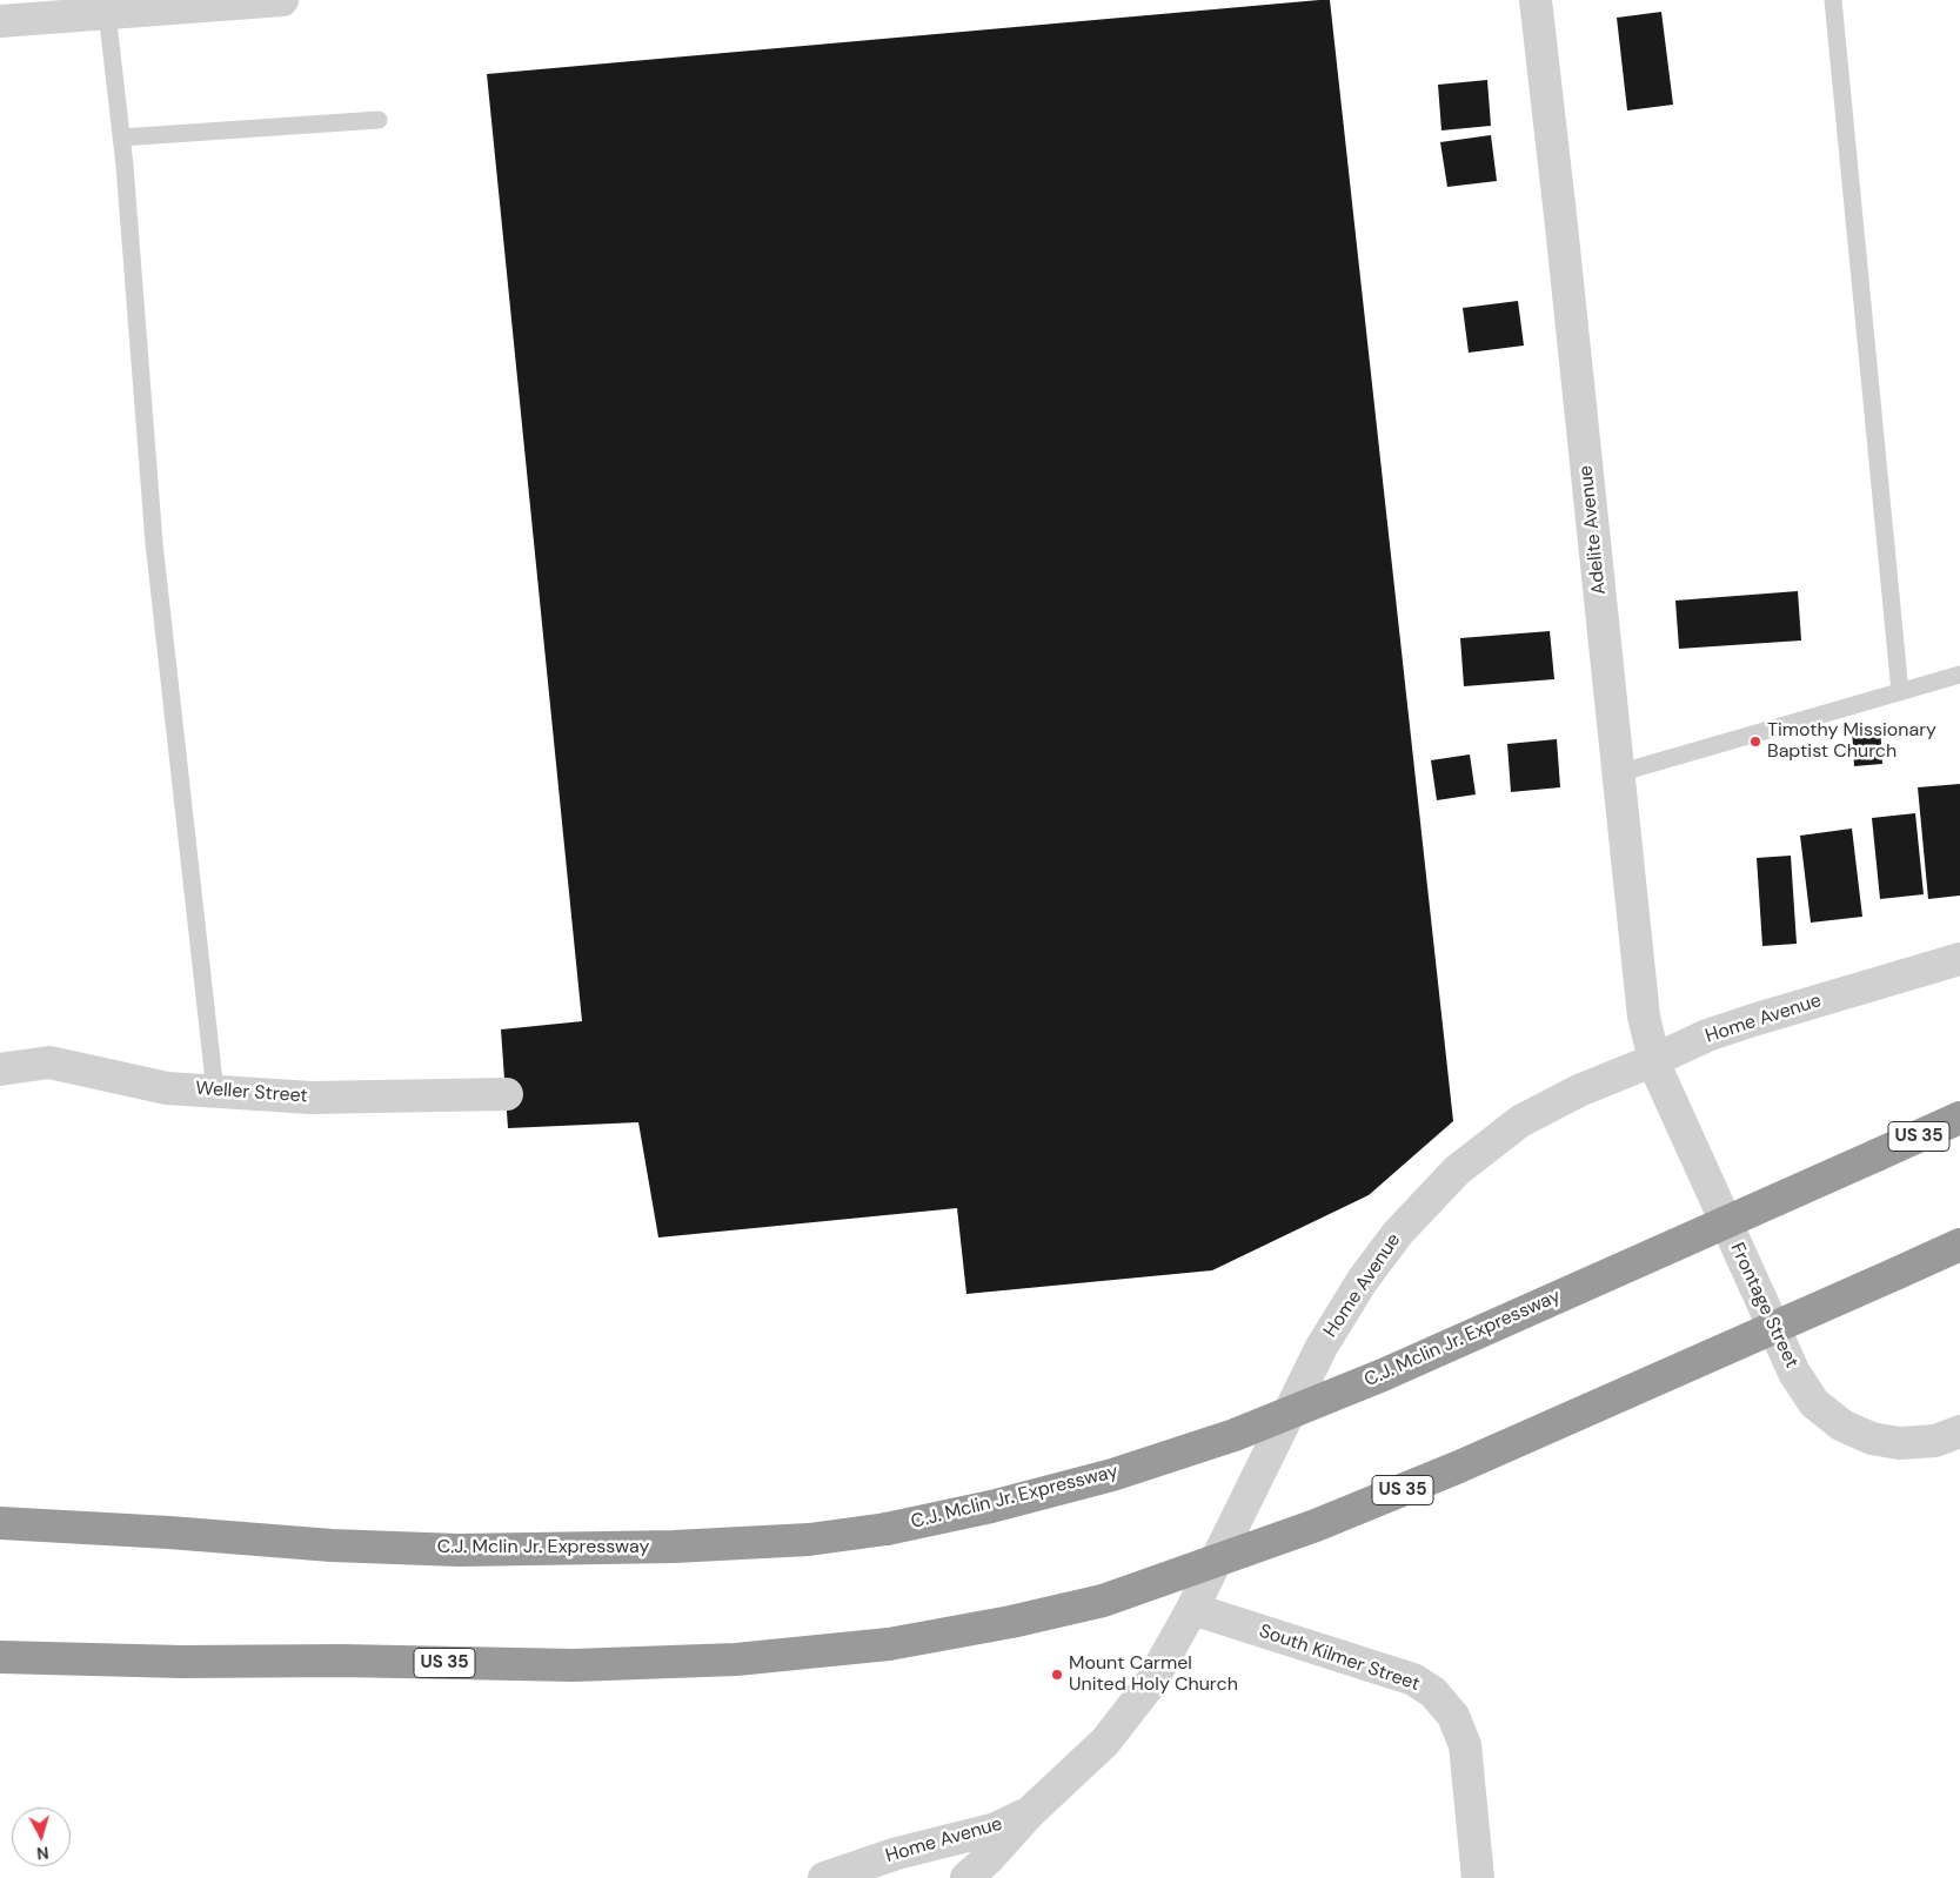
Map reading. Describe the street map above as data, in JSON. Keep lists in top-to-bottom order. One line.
{"streets":{"highway":["US 35","C.J. Mclin Jr. Expressway"],"street":["Adelite Avenue","Home Avenue","Weller Street","Frontage Street","South Kilmer Street"]},"crossings":[["Adelite Avenue","Home Avenue"],["Adelite Avenue","Frontage Street"],["Home Avenue","Frontage Street"],["Home Avenue","South Kilmer Street"]],"places":["Timothy Missionary Baptist Church","Mount Carmel United Holy Church"],"north":"bottom"}
